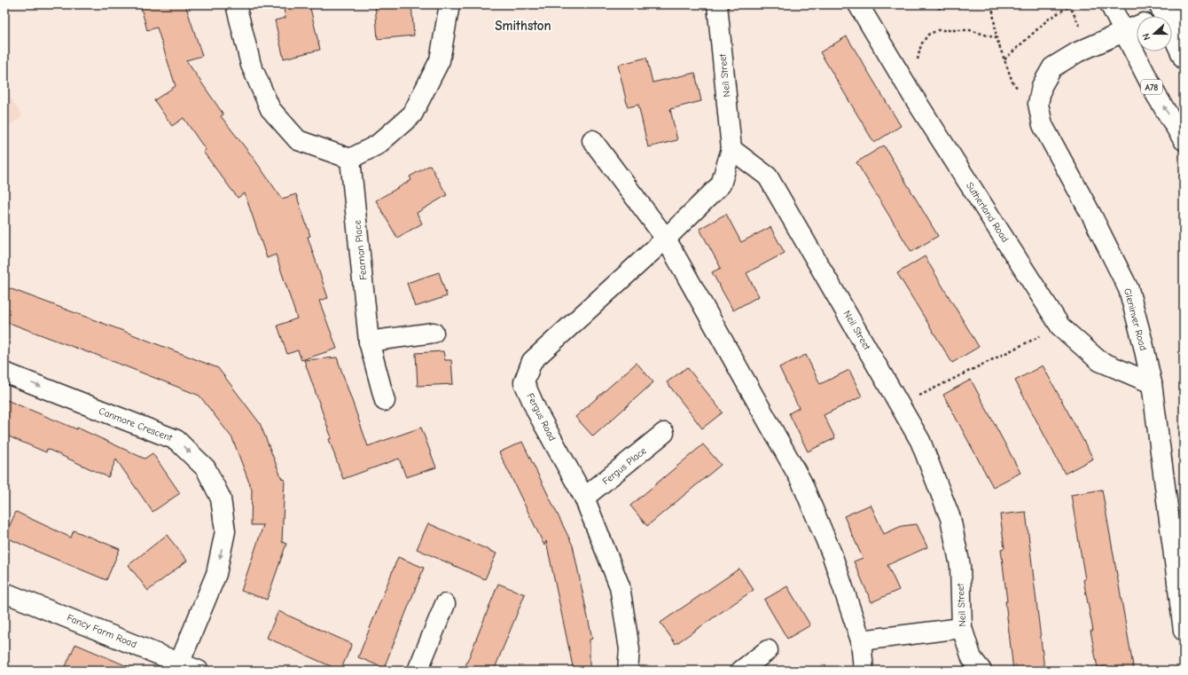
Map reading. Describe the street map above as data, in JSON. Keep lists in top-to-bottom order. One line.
{"streets":{"main road":["Neil Street","A78","Sutherland Road","Fearnan Place","Gleninver Road","Fergus Road","Canmore Crescent","Fergus Place","Fancy Farm Road"]},"crossings":[["Neil Street","Fergus Road"],["A78","Gleninver Road"],["Sutherland Road","Gleninver Road"],["Fergus Road","Fergus Place"],["Canmore Crescent","Fancy Farm Road"]],"districts":["Smithston"],"north":"left"}
